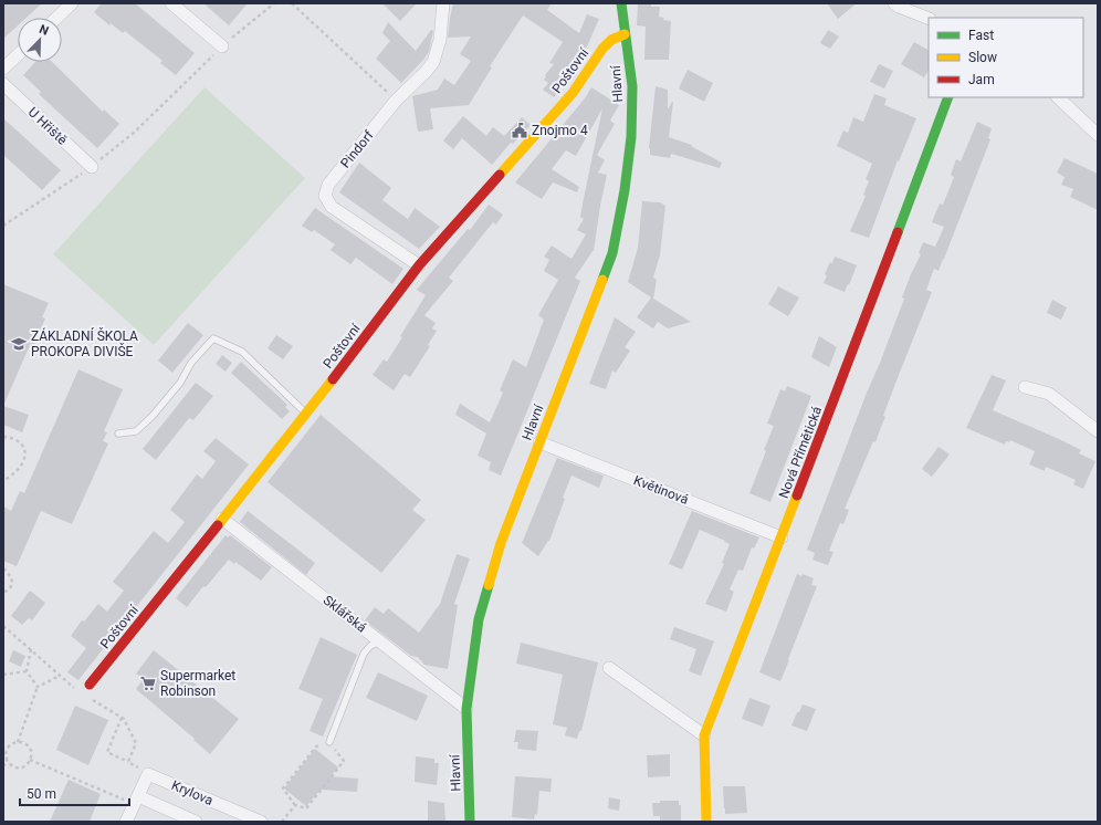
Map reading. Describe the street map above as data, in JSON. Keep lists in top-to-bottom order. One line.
{"streets":{"street":["Poštovní","Hlavní","U Hřiště","Pindorf","Nová Přímětická","Květinová","Sklářská","Krylova"]},"crossings":[["Poštovní","Hlavní"],["Poštovní","Pindorf"],["Poštovní","Sklářská"],["Hlavní","Květinová"],["Hlavní","Sklářská"],["Nová Přímětická","Květinová"]],"places":{"public building":["Znojmo 4"],"school or university":["ZÁKLADNÍ ŠKOLA PROKOPA DIVIŠE"],"supermarket":["Supermarket Robinson"]},"legend":["Fast","Slow","Jam"],"scale_bar":"50 m","north":"top right"}
